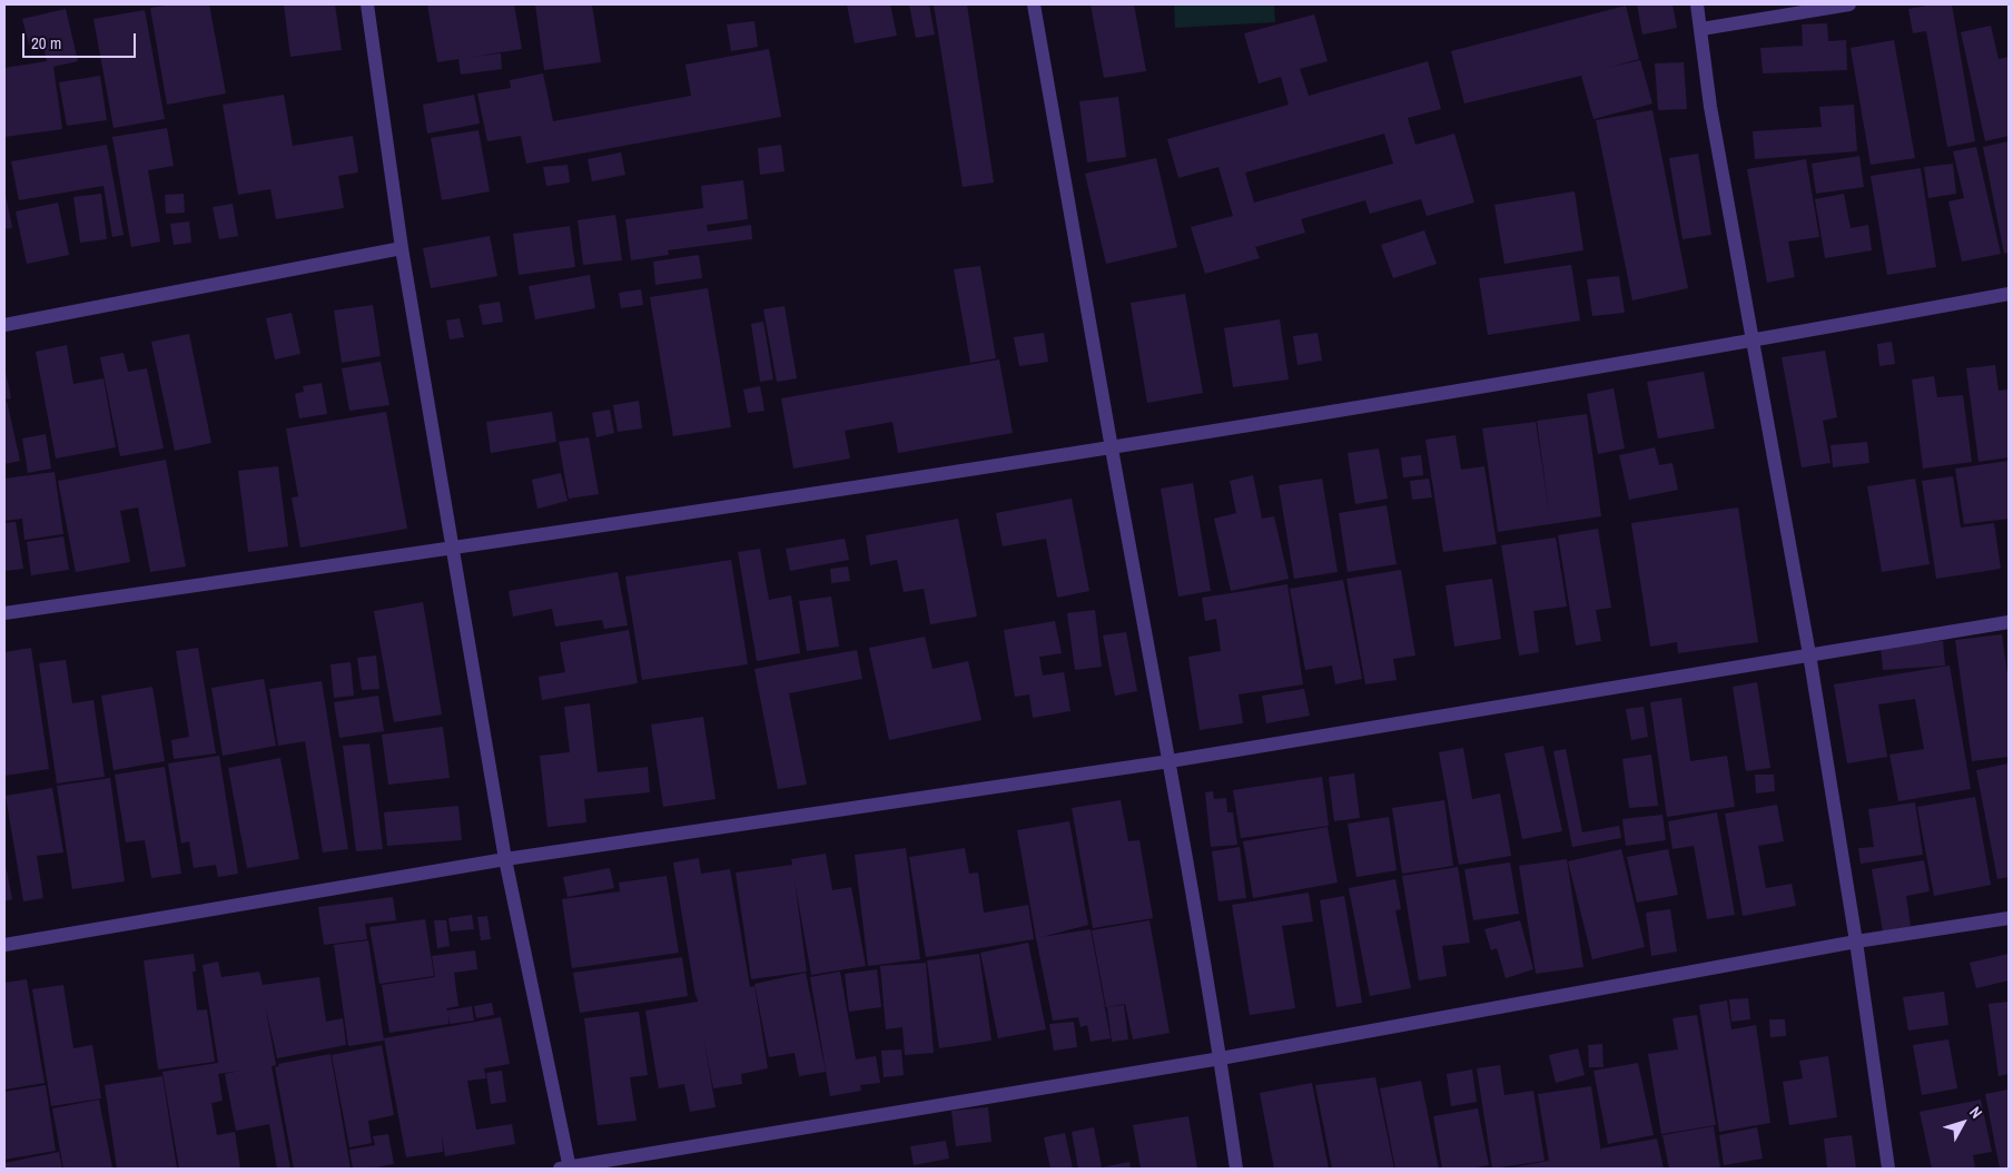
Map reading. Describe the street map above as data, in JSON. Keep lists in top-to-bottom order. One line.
{"scale_bar":"20 m","north":"top right"}
